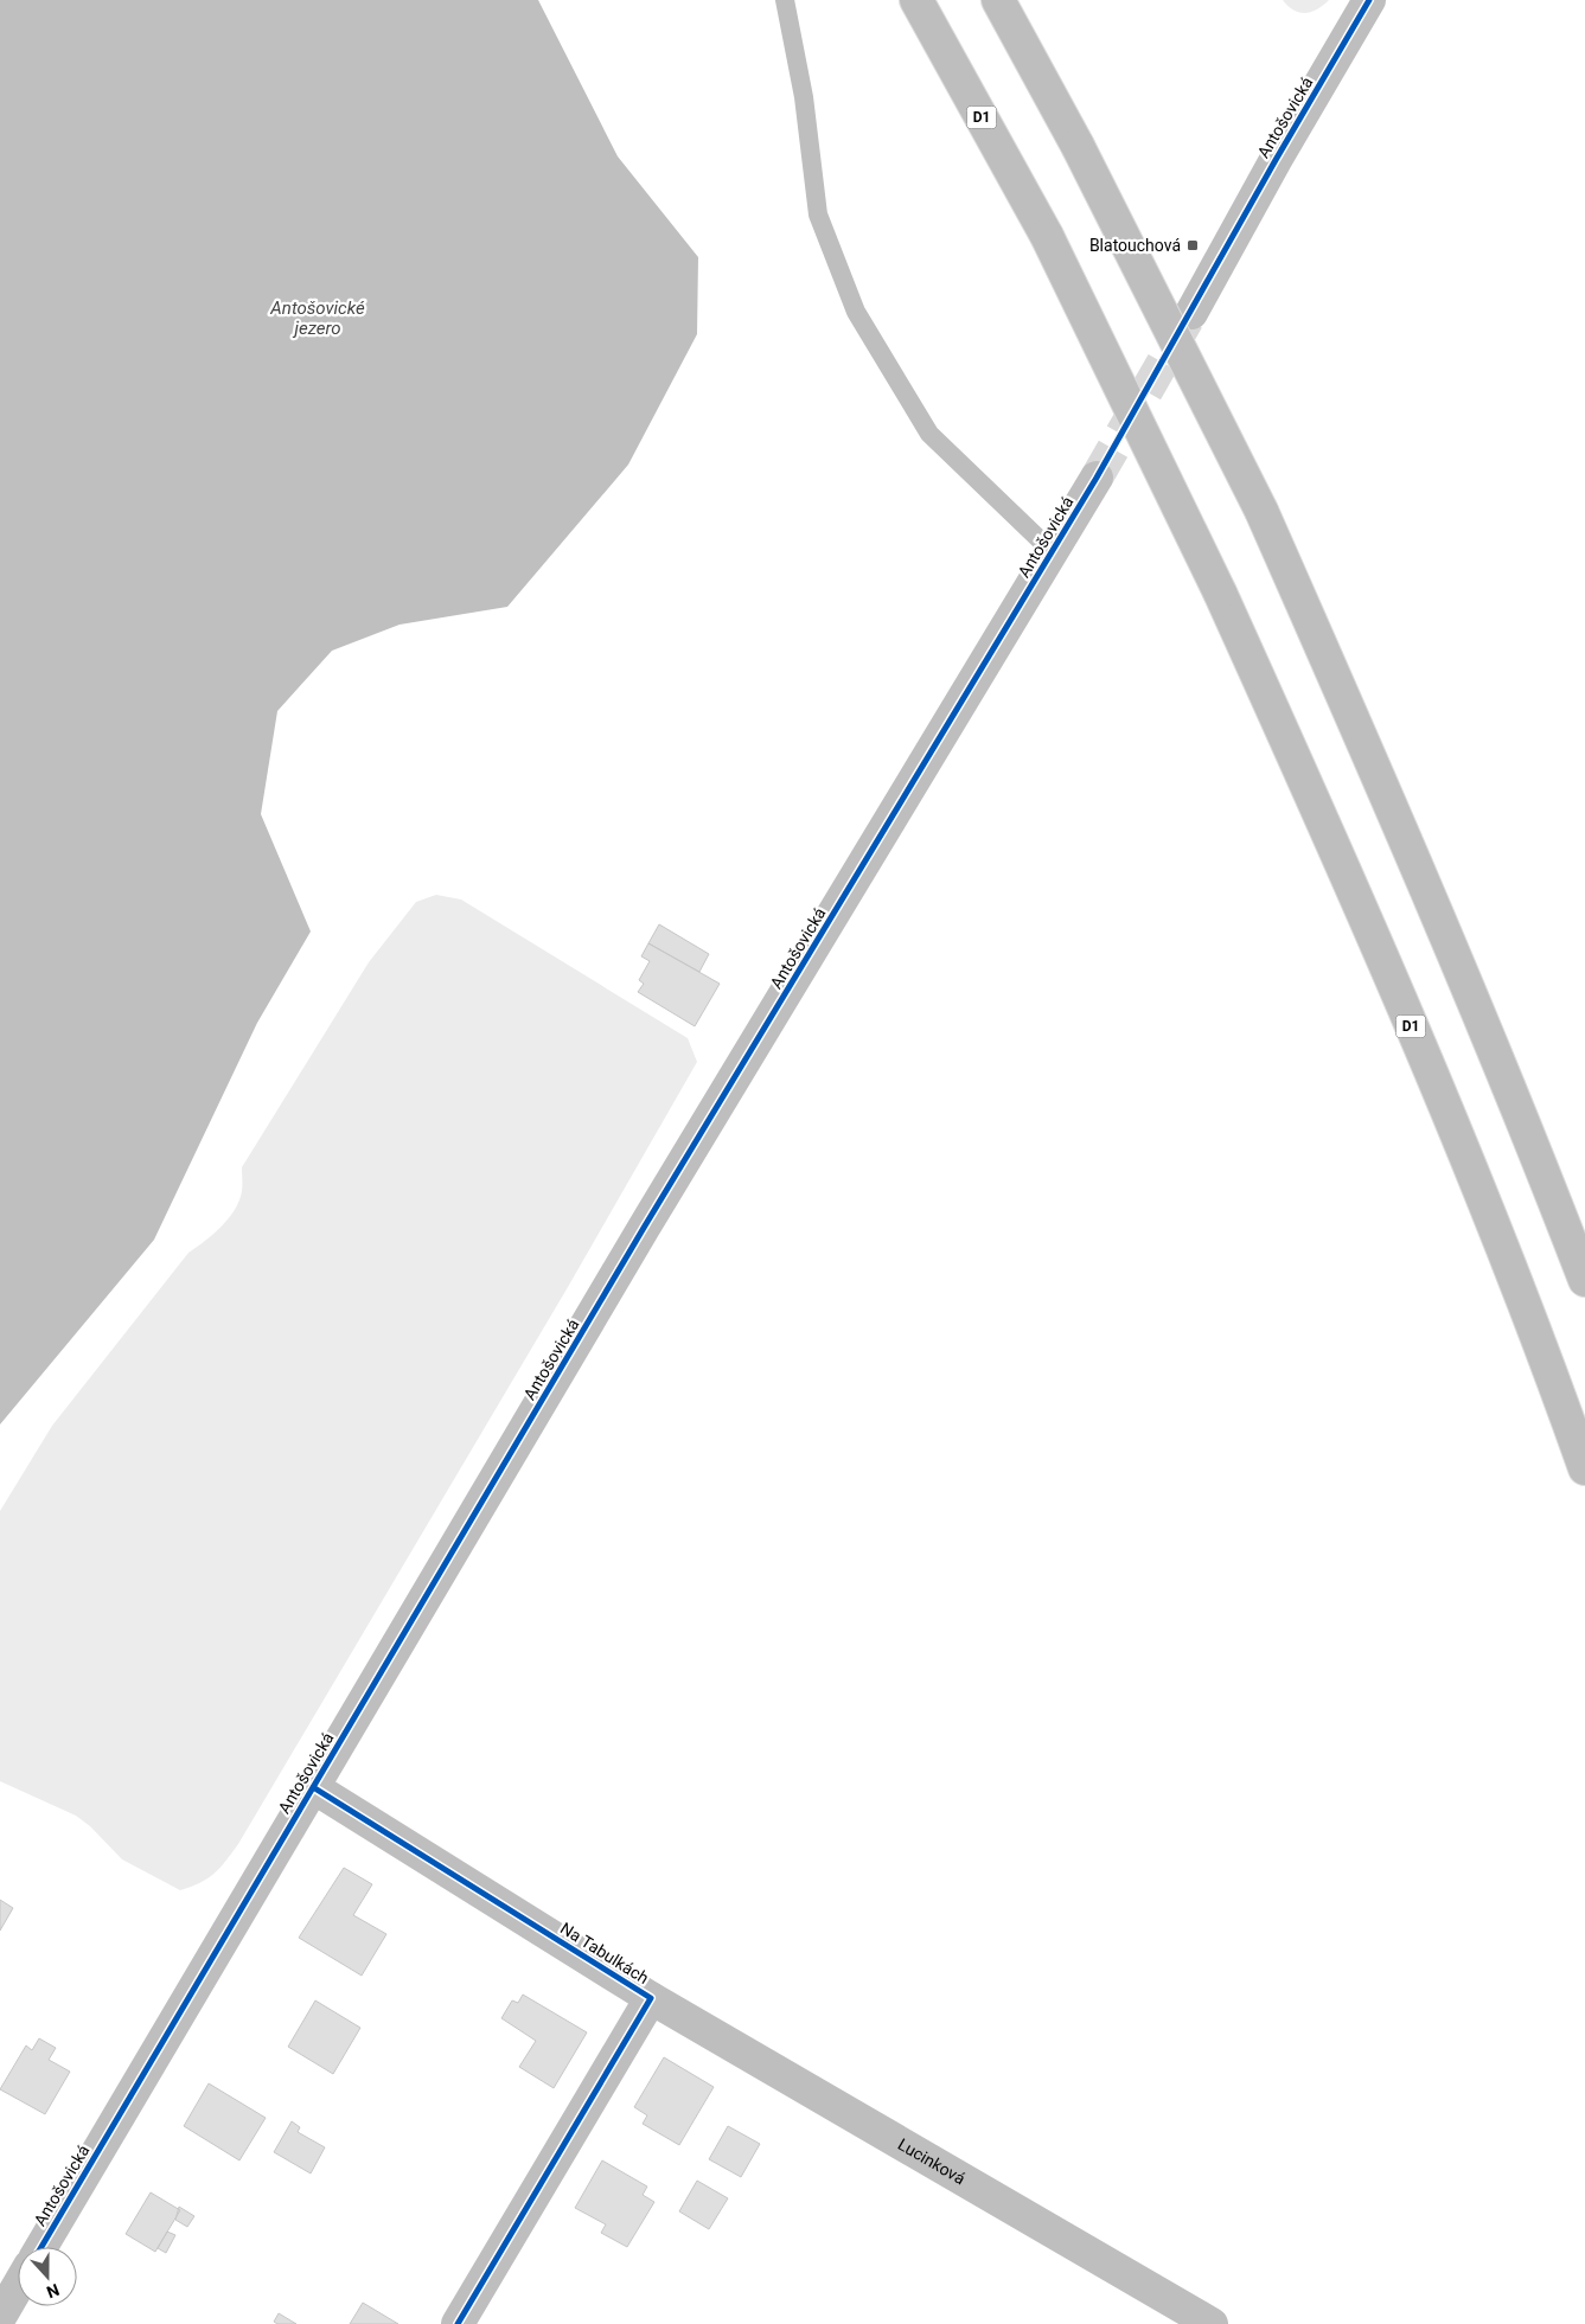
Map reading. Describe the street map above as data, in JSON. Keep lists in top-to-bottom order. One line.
{"streets":{"main road":["D1","Antošovická","Na Tabulkách","Lucinková"]},"crossings":[["Antošovická","Na Tabulkách"],["Na Tabulkách","Lucinková"]],"water":["Antošovické jezero"],"places":{"transit":["Blatouchová"]},"north":"bottom"}
